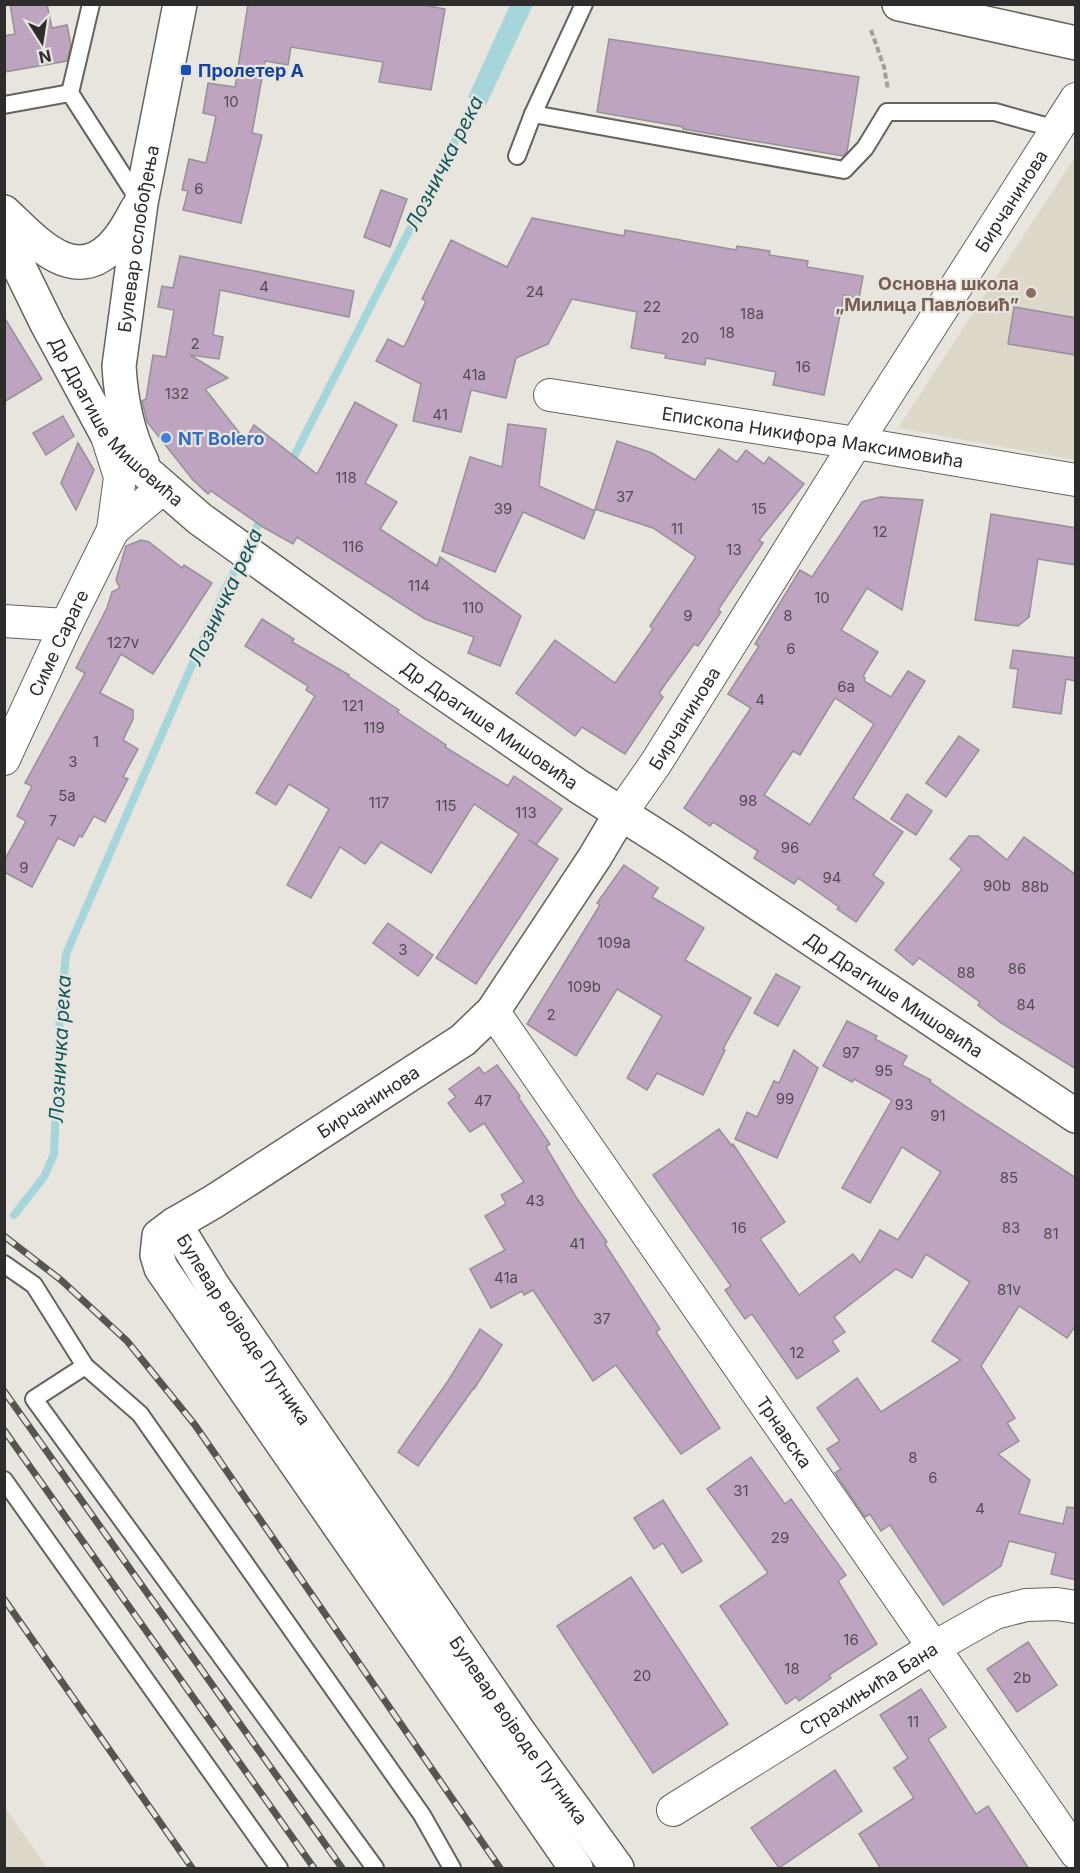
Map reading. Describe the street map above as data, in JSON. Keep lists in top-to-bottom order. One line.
{"streets":{"main road":["Бирчанинова","Булевар ослобођења","Др Драгише Мишовића","Булевар војводе Путника"],"street":["Епископа Никифора Максимовића","Симе Сараге","Трнавска","Страхињића Бана"]},"crossings":[["Бирчанинова","Др Драгише Мишовића"],["Бирчанинова","Епископа Никифора Максимовића"],["Бирчанинова","Булевар војводе Путника"],["Бирчанинова","Трнавска"],["Булевар ослобођења","Др Драгише Мишовића"],["Булевар ослобођења","Симе Сараге"],["Др Драгише Мишовића","Симе Сараге"],["Трнавска","Страхињића Бана"]],"water":["Лозничка река"],"places":{"transit":["Пролетер А"],"other":["Основна школа „Милица Павловић”","NT Bolero"]},"house_numbers":["10","6","4","24","22","18a","18","20","2","16","41a","132","41","118","37","39","15","11","12","116","13","114","10","110","9","8","127v","6","6a","4","121","119","1","3","5a","98","117","115","113","7","96","9","94","90b","88b","109a","3","86","88","109b","84","2","97","95","99","47","93","91","85","43","16","83","81","41","41a","81v","37","12","8","6","31","4","29","16","18","20","2b","11"],"north":"bottom"}
